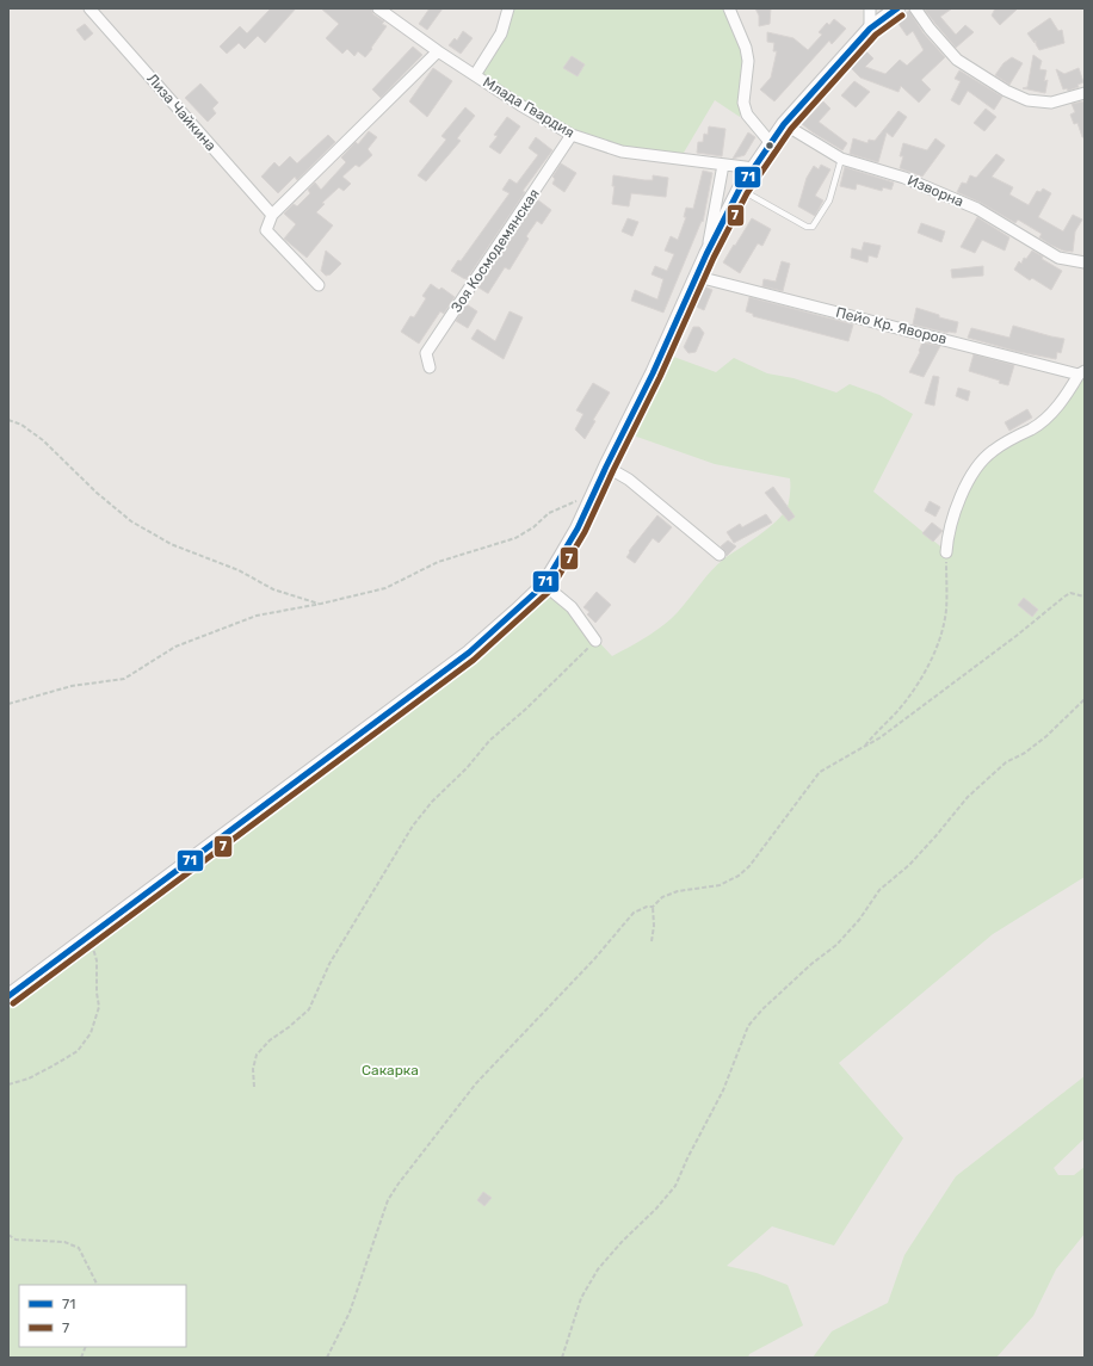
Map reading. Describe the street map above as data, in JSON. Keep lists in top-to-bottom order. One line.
{"streets":{"street":["Млада Гвардия","Лиза Чайкина","Изворна","Зоя Космодемянская","Пейо Кр. Яворов"]},"crossings":[["Млада Гвардия","Зоя Космодемянская"]],"parks":["Сакарка"],"lines":["transit line 71","transit line 7"],"legend":["71","7"]}
